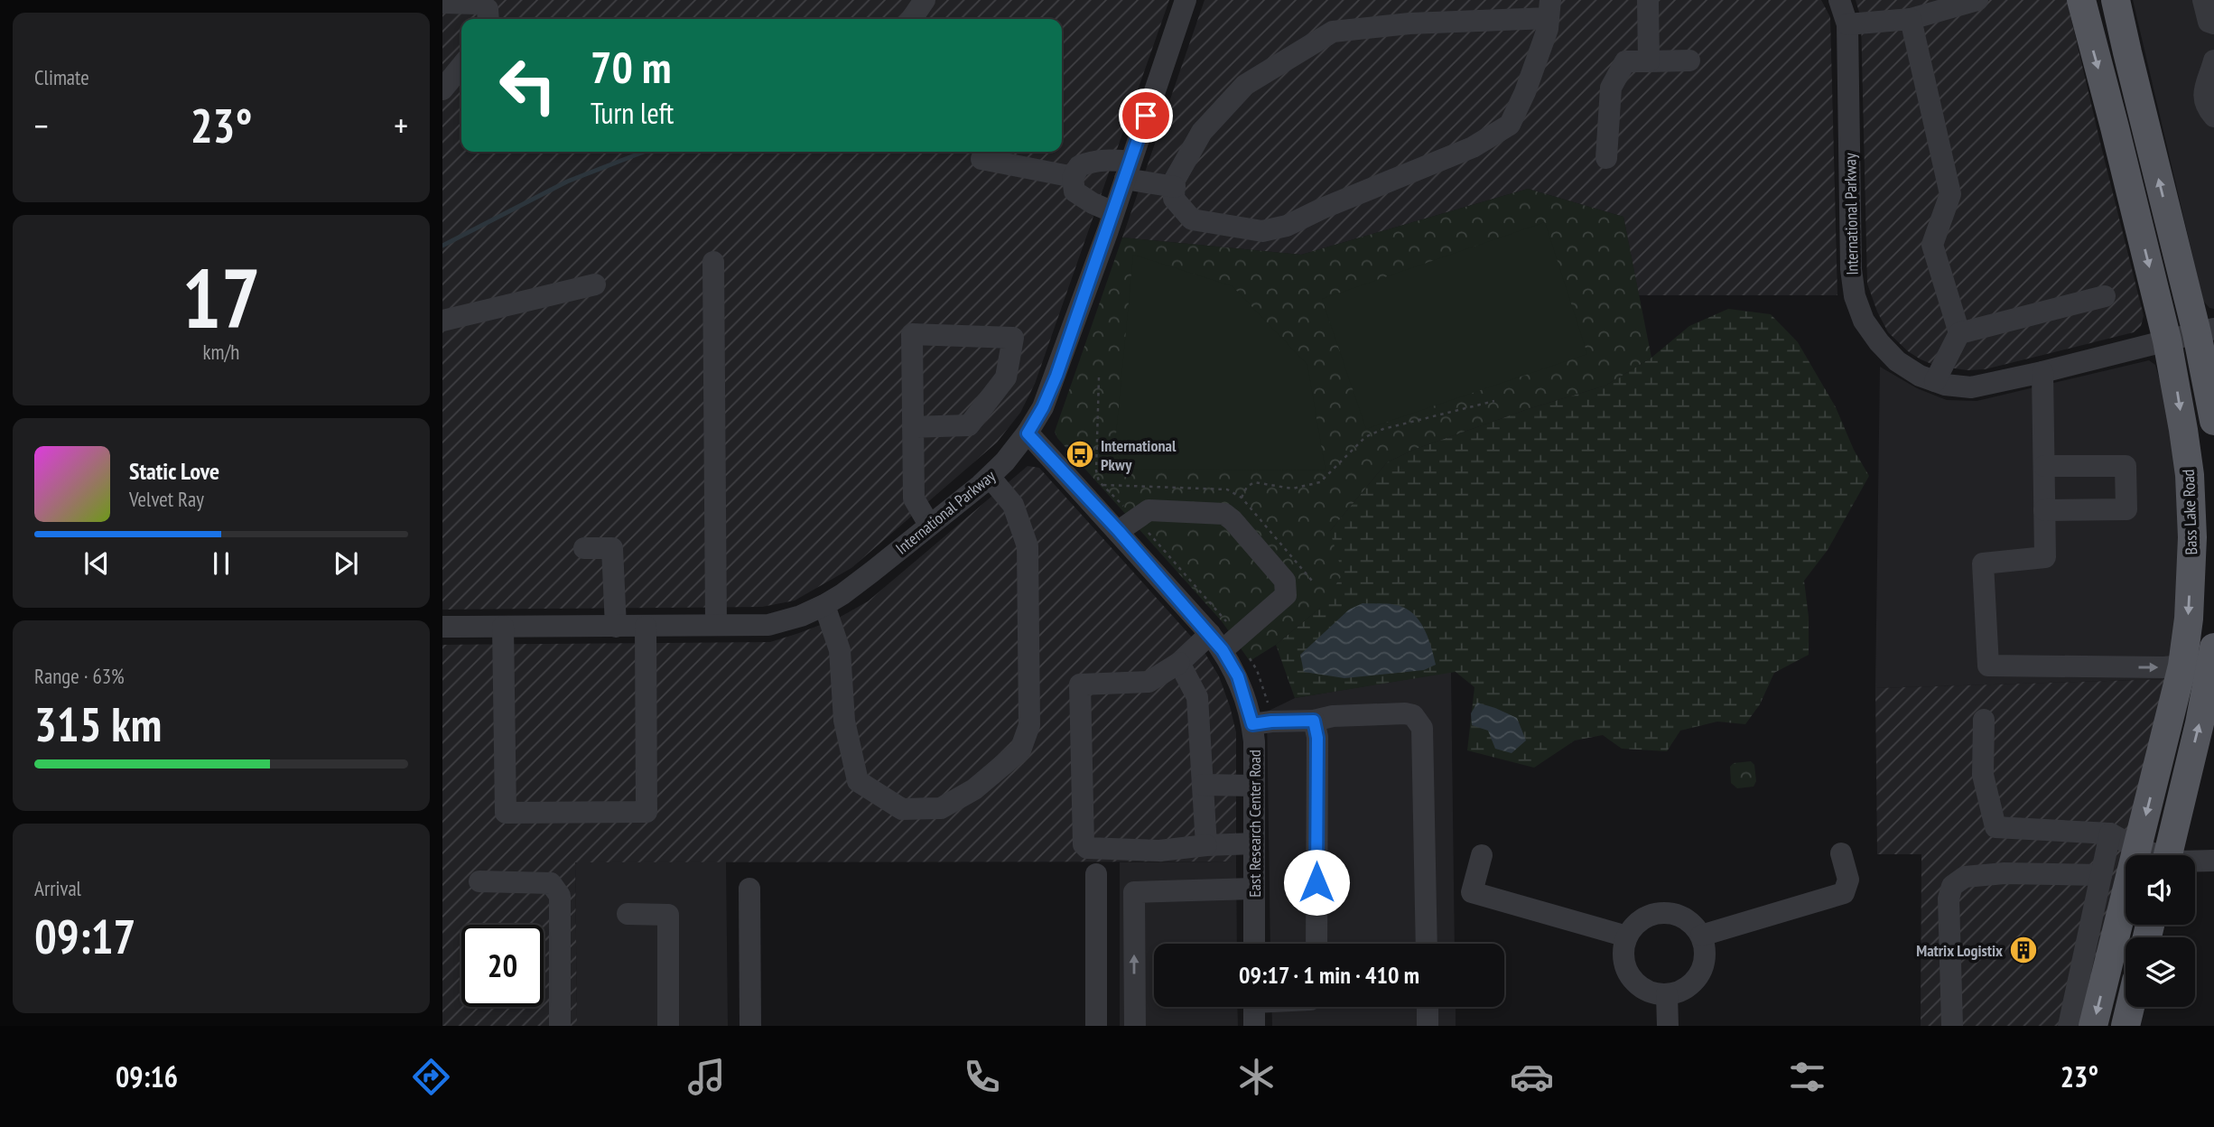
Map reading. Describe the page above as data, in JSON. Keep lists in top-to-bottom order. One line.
{"streets":{"main road":["Bass Lake Road"],"street":["International Parkway","East Research Center Road"]},"crossings":[["International Parkway","Bass Lake Road"],["International Parkway","East Research Center Road"]],"places":{"bus stop":["International Pkwy"],"building":["Matrix Logistix"]},"page":{"tile":["Climate",["17","km/h"],["Range · 63%","315 km"],["Arrival","09:17"]],"turn":["70 m","Turn left"],"heat":["−","23°","+"],"song":["Static Love","Velvet Ray"],"limit":"20","trip":"09:17 · 1 min · 410 m","tabs":["09:16","23°"]}}
